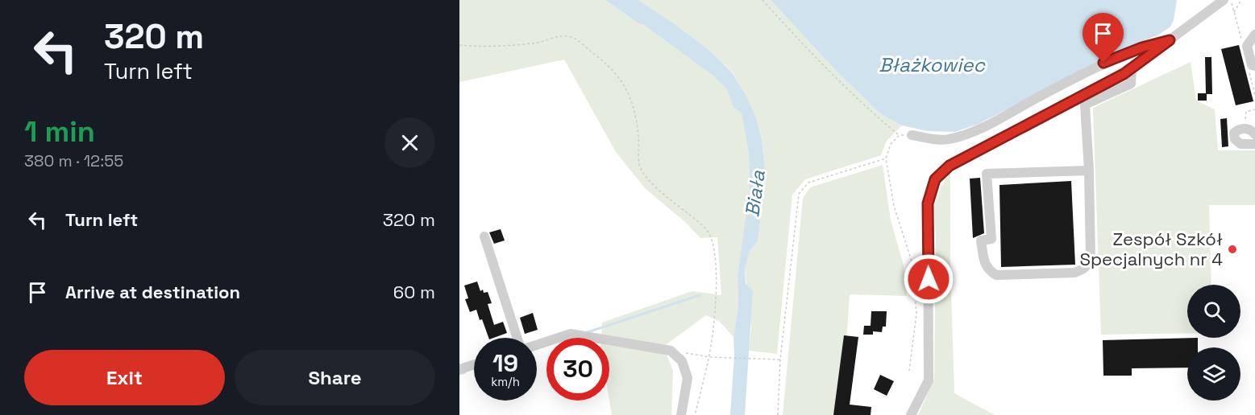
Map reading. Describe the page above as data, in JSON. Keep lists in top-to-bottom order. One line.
{"water":["Błażkowiec","Biała"],"places":["Zespół Szkół Specjalnych nr 4"],"page":{"turn":["320 m","Turn left"],"heading":["1 min","380 m · 12:55"],"list":[{"name":"Turn left","value":"320 m"},{"name":"Arrive at destination","value":"60 m"}],"speed":"19 km/h","limit":"30","buttons":["Exit","Share"]}}
